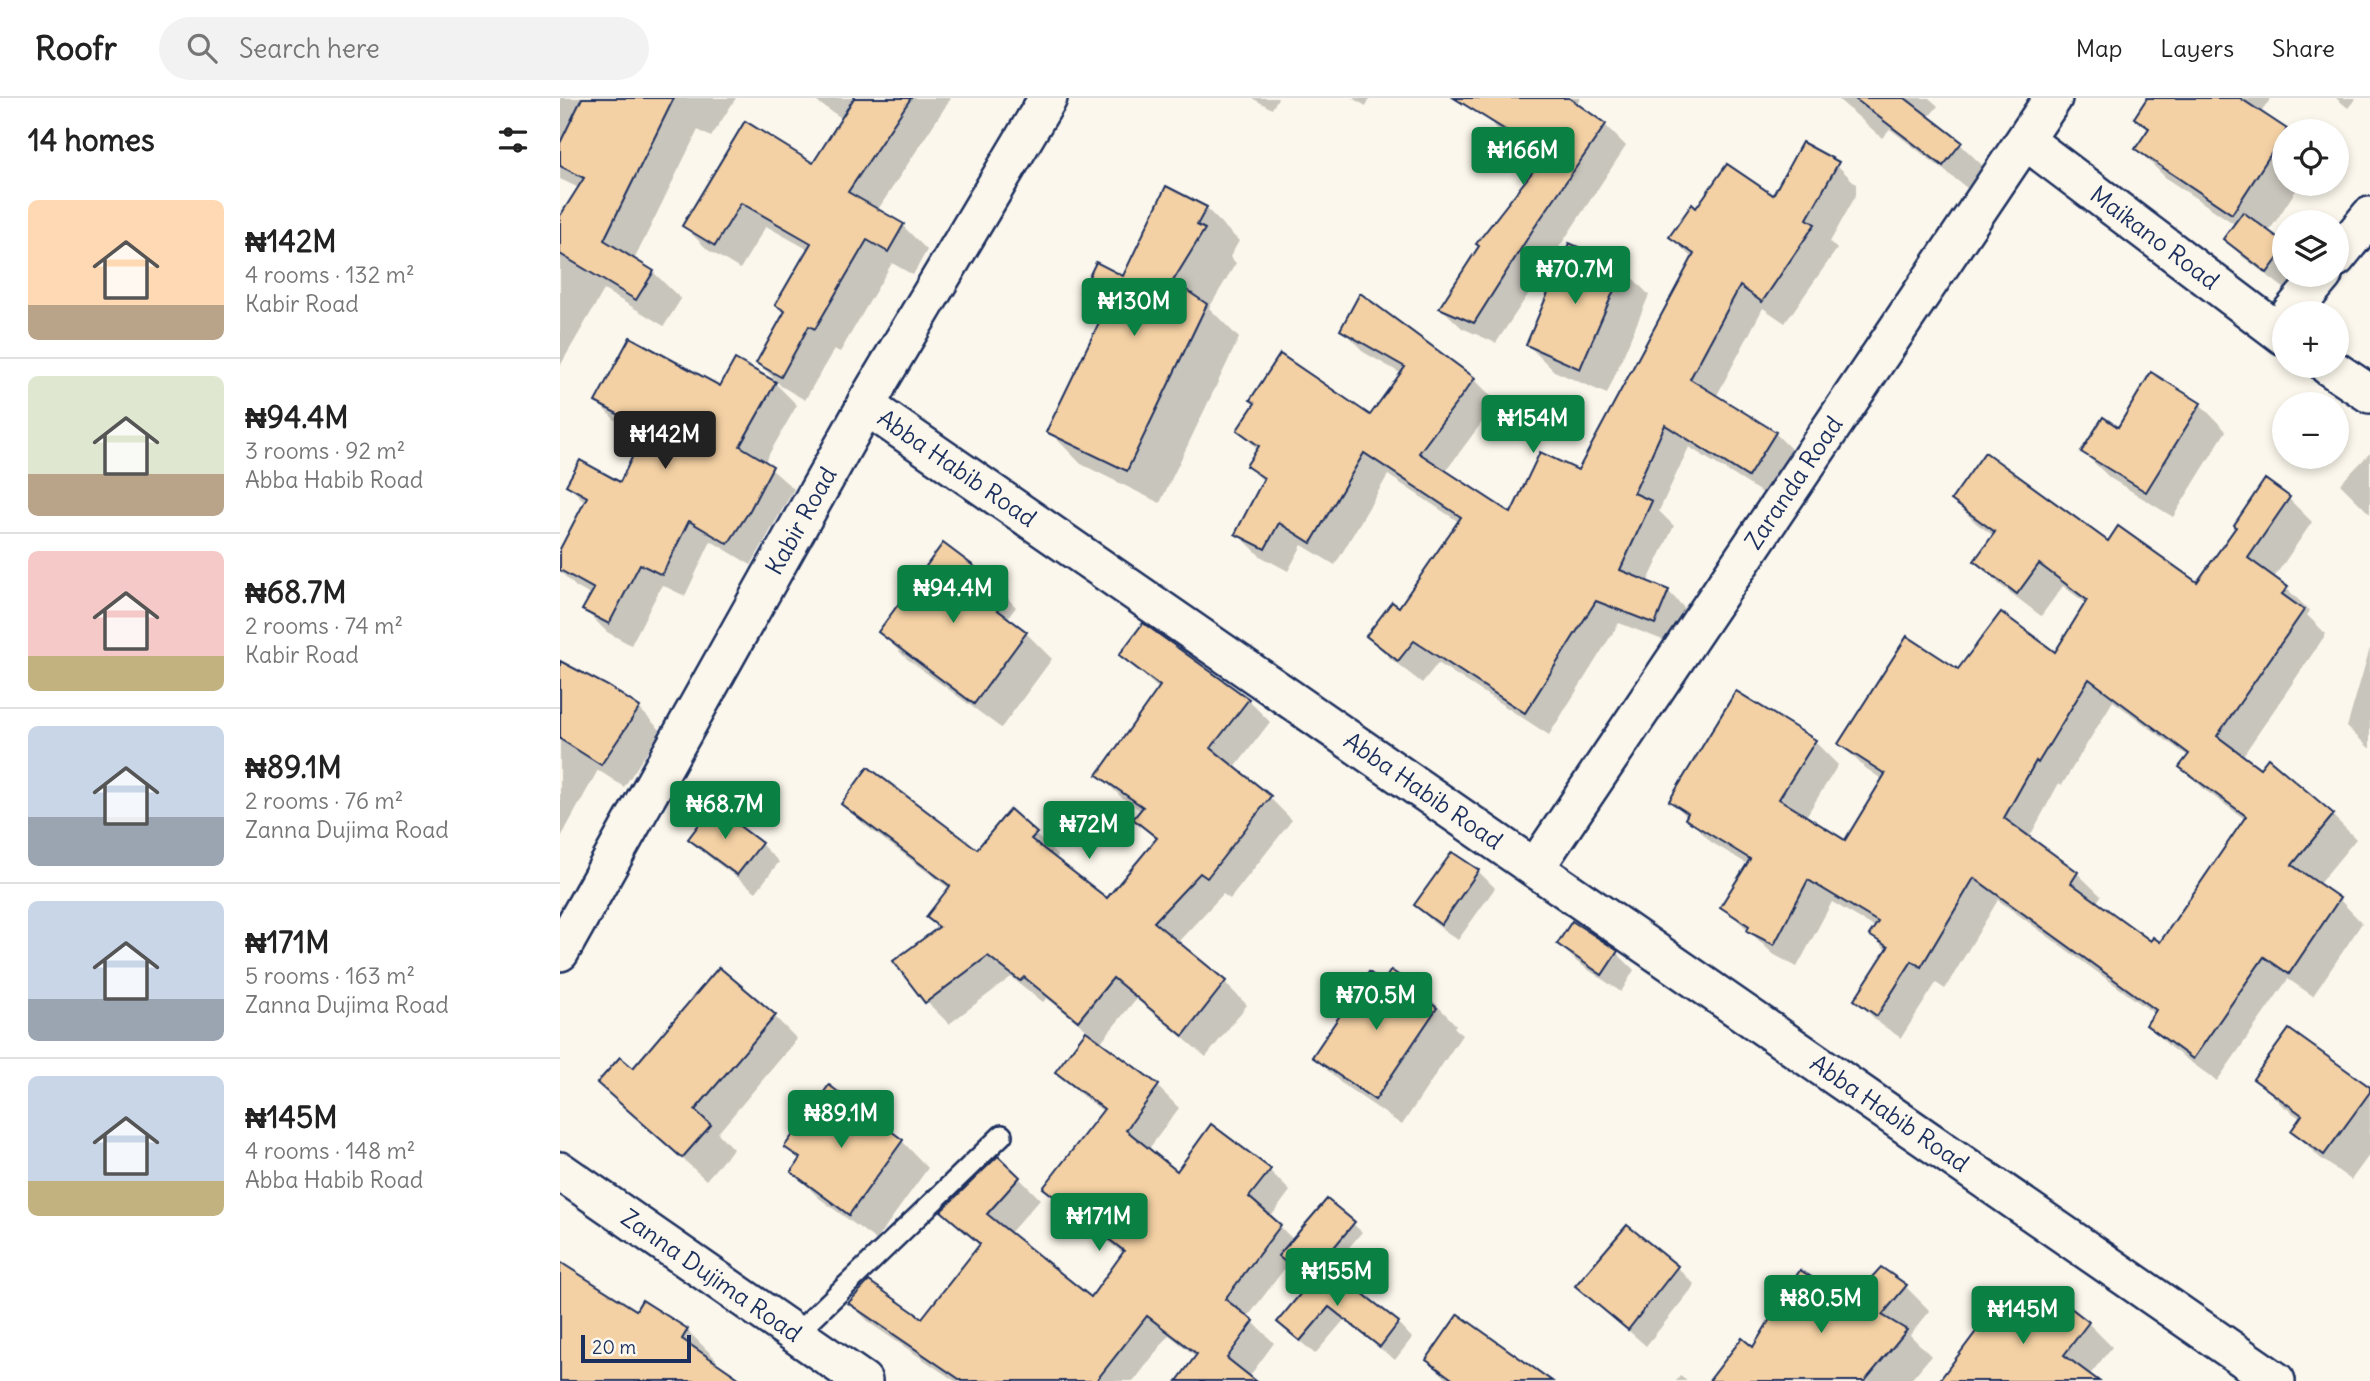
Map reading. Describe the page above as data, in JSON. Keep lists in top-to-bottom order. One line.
{"streets":{"street":["Maikano Road","Abba Habib Road","Zaranda Road","Kabir Road","Zanna Dujima Road"]},"crossings":[["Maikano Road","Zaranda Road"],["Abba Habib Road","Zaranda Road"],["Abba Habib Road","Kabir Road"]],"scale_bar":"20 m","page":{"header":"Roofr","search":"Search here","nav":["Map","Layers","Share"],"heading":"14 homes","map_buttons":["+","−"],"price":["₦166M","₦70.7M","₦130M","₦154M","₦142M","₦94.4M","₦68.7M","₦72M","₦70.5M","₦89.1M","₦171M","₦155M","₦80.5M","₦145M"],"list":[{"name":"₦142M","note":"4 rooms · 132 m² · Kabir Road"},{"name":"₦94.4M","note":"3 rooms · 92 m² · Abba Habib Road"},{"name":"₦68.7M","note":"2 rooms · 74 m² · Kabir Road"},{"name":"₦89.1M","note":"2 rooms · 76 m² · Zanna Dujima Road"},{"name":"₦171M","note":"5 rooms · 163 m² · Zanna Dujima Road"},{"name":"₦145M","note":"4 rooms · 148 m² · Abba Habib Road"}],"scale":"20 m"}}
